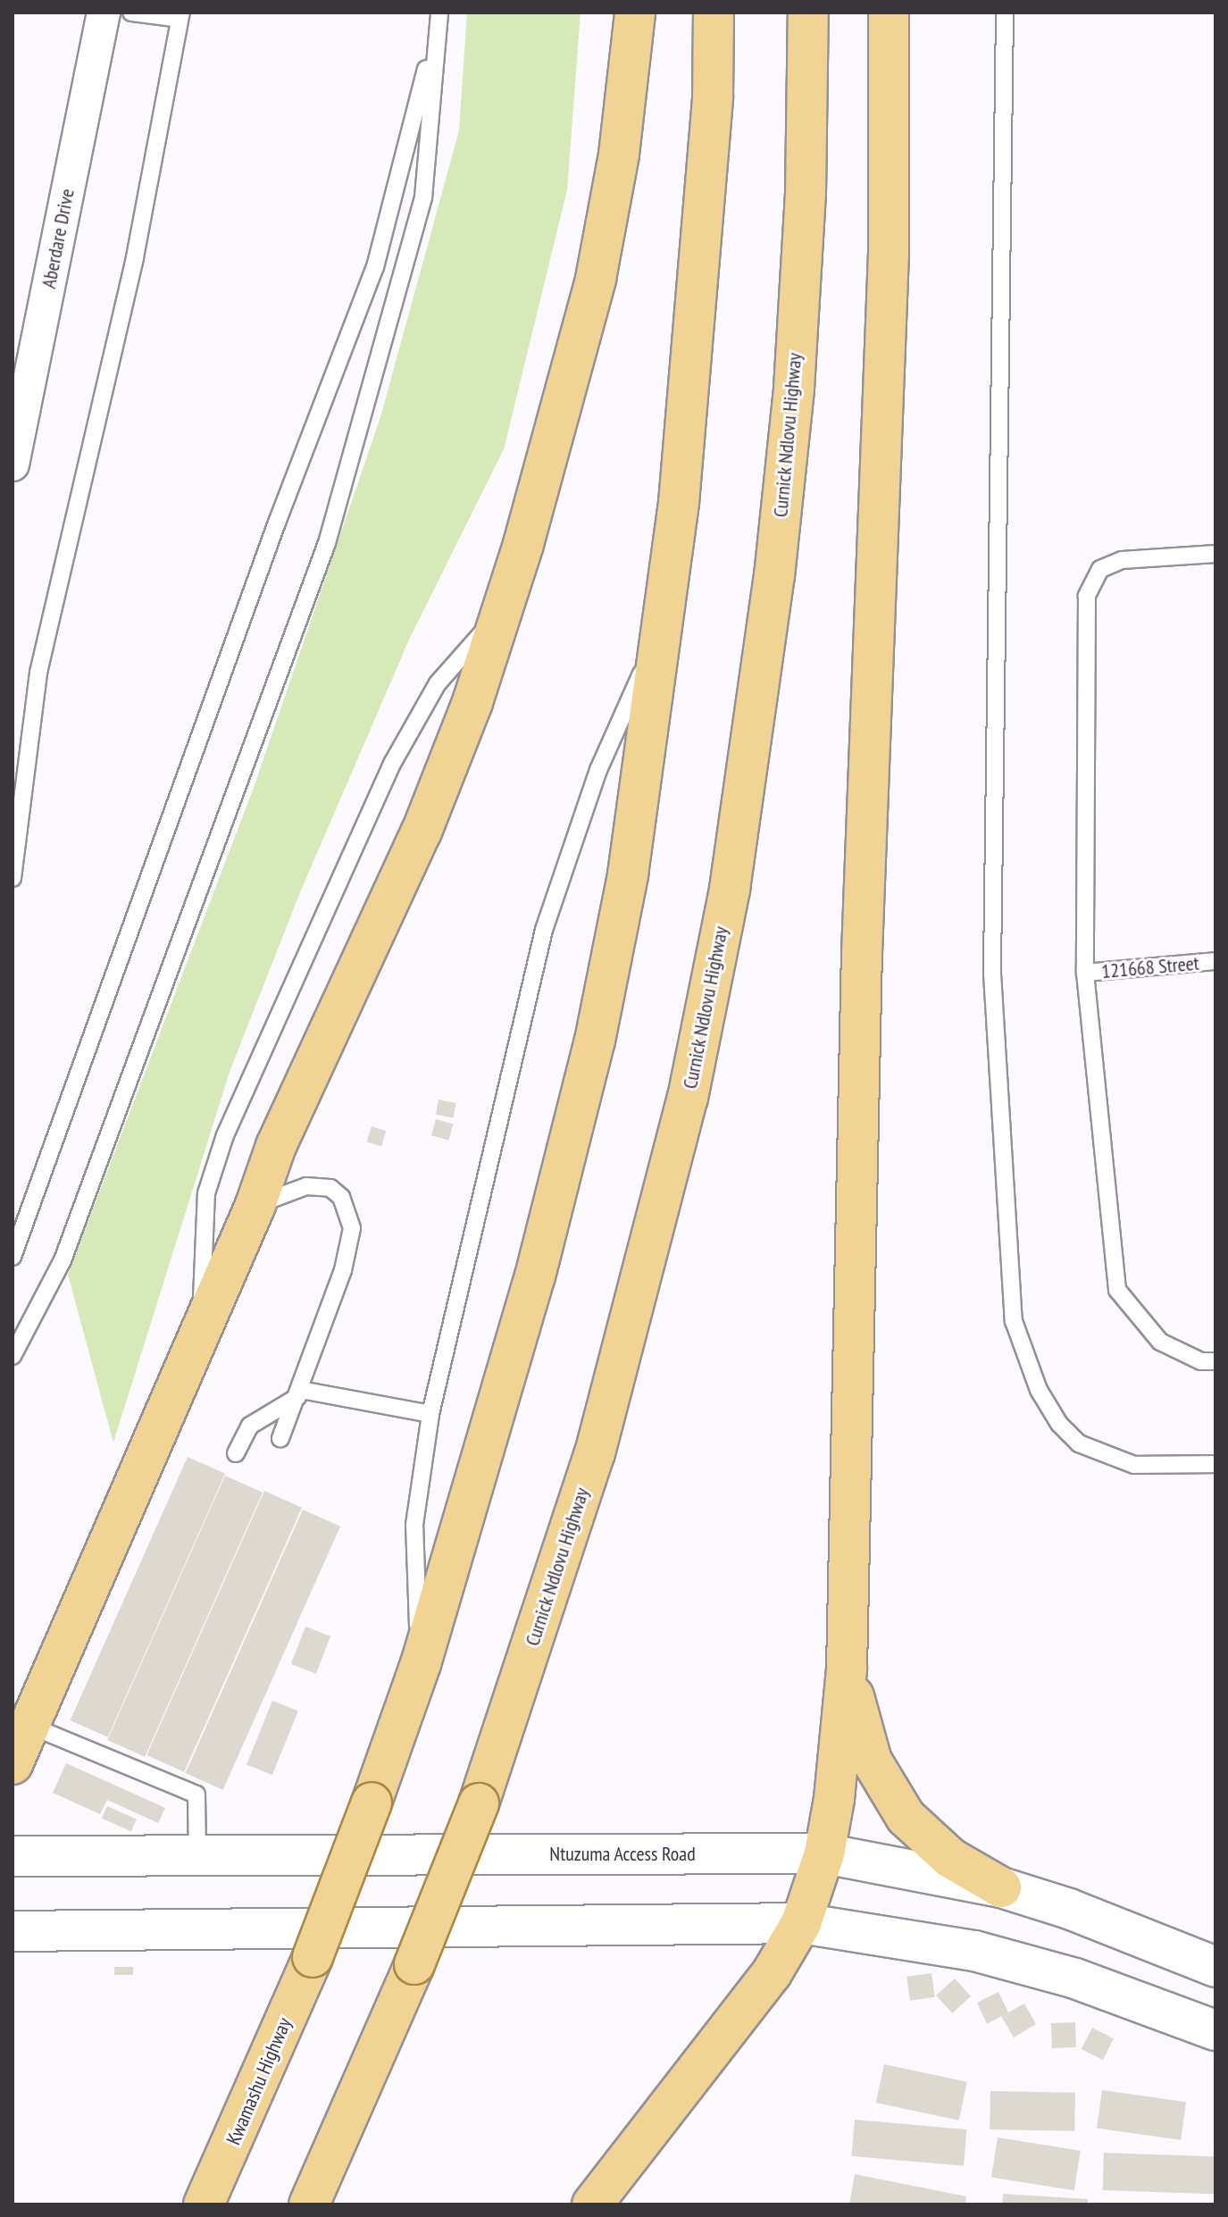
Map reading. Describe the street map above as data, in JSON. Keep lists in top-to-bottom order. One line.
{"streets":{"main road":["Curnick Ndlovu Highway","Kwamashu Highway"],"street":["Aberdare Drive","Ntuzuma Access Road"],"lane":["121668 Street"]}}
